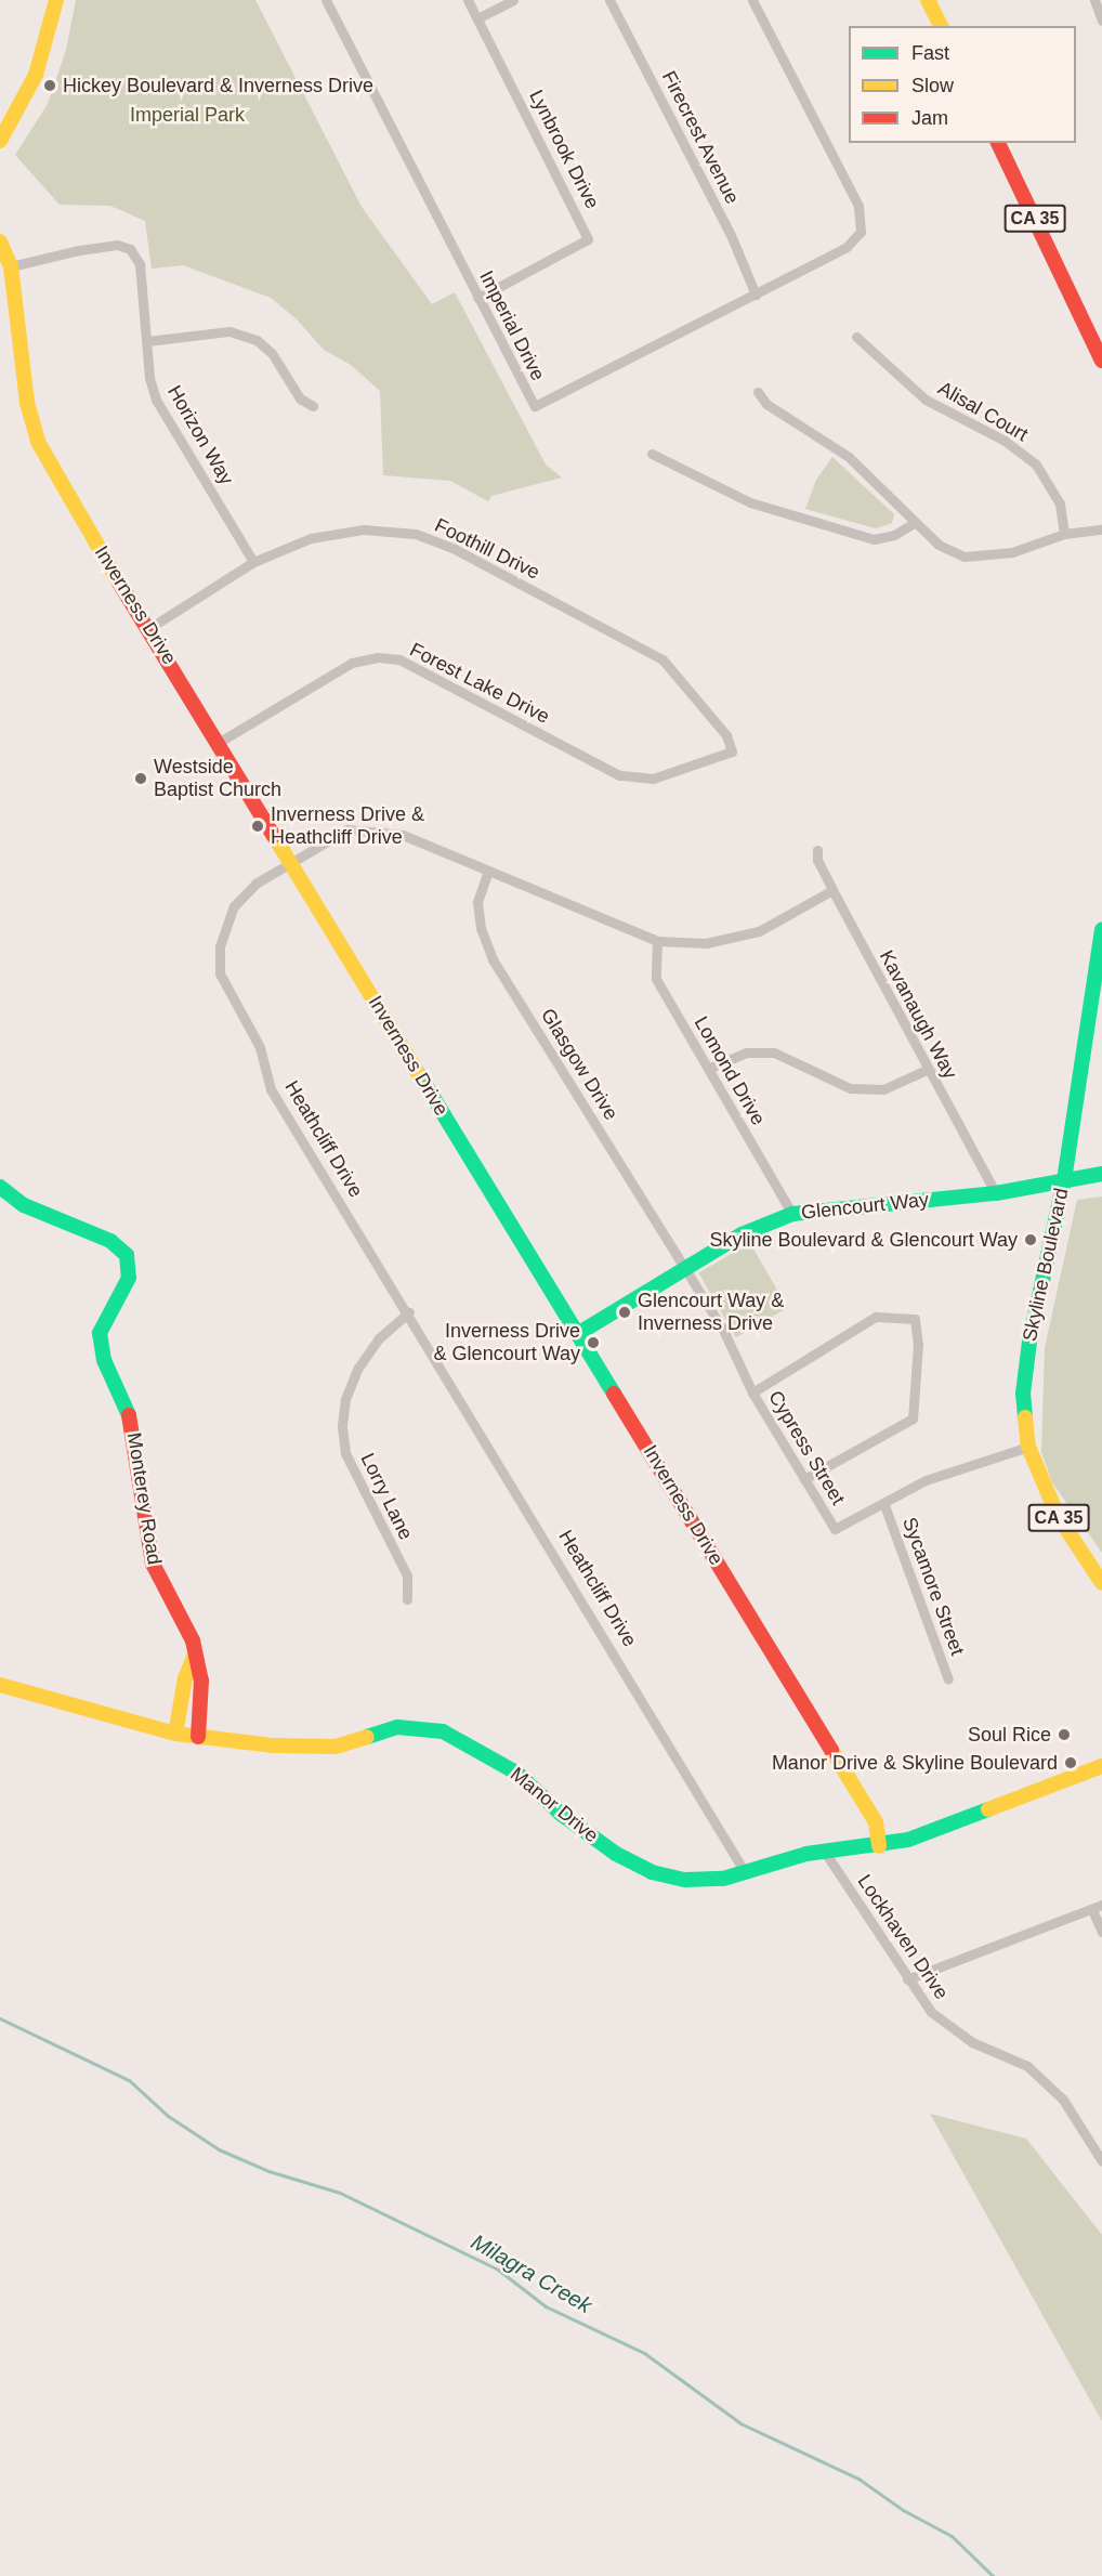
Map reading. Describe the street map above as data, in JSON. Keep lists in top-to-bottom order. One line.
{"streets":{"street":["Firecrest Avenue","Lynbrook Drive","CA 35","Imperial Drive","Alisal Court","Horizon Way","Foothill Drive","Inverness Drive","Forest Lake Drive","Kavanaugh Way","Glasgow Drive","Lomond Drive","Heathcliff Drive","Glencourt Way","Skyline Boulevard","Cypress Street","Lorry Lane","Monterey Road","Sycamore Street","Manor Drive","Lockhaven Drive"]},"crossings":[["Firecrest Avenue","Imperial Drive"],["Lynbrook Drive","Imperial Drive"],["Horizon Way","Foothill Drive"],["Horizon Way","Inverness Drive"],["Foothill Drive","Inverness Drive"],["Foothill Drive","Forest Lake Drive"],["Inverness Drive","Forest Lake Drive"],["Inverness Drive","Heathcliff Drive"],["Inverness Drive","Glencourt Way"],["Inverness Drive","Manor Drive"],["Kavanaugh Way","Heathcliff Drive"],["Kavanaugh Way","Glencourt Way"],["Glasgow Drive","Heathcliff Drive"],["Glasgow Drive","Glencourt Way"],["Glasgow Drive","Cypress Street"],["Lomond Drive","Heathcliff Drive"],["Lomond Drive","Glencourt Way"],["Heathcliff Drive","Lorry Lane"],["Heathcliff Drive","Manor Drive"],["Glencourt Way","Skyline Boulevard"],["Glencourt Way","Cypress Street"],["Skyline Boulevard","Cypress Street"],["Cypress Street","Sycamore Street"],["Monterey Road","Manor Drive"],["Manor Drive","Lockhaven Drive"]],"water":["Milagra Creek"],"parks":["Imperial Park"],"places":["Hickey Boulevard & Inverness Drive","Westside Baptist Church","Inverness Drive & Heathcliff Drive","Skyline Boulevard & Glencourt Way","Glencourt Way & Inverness Drive","Inverness Drive & Glencourt Way","Soul Rice","Manor Drive & Skyline Boulevard"],"legend":["Fast","Slow","Jam"]}
